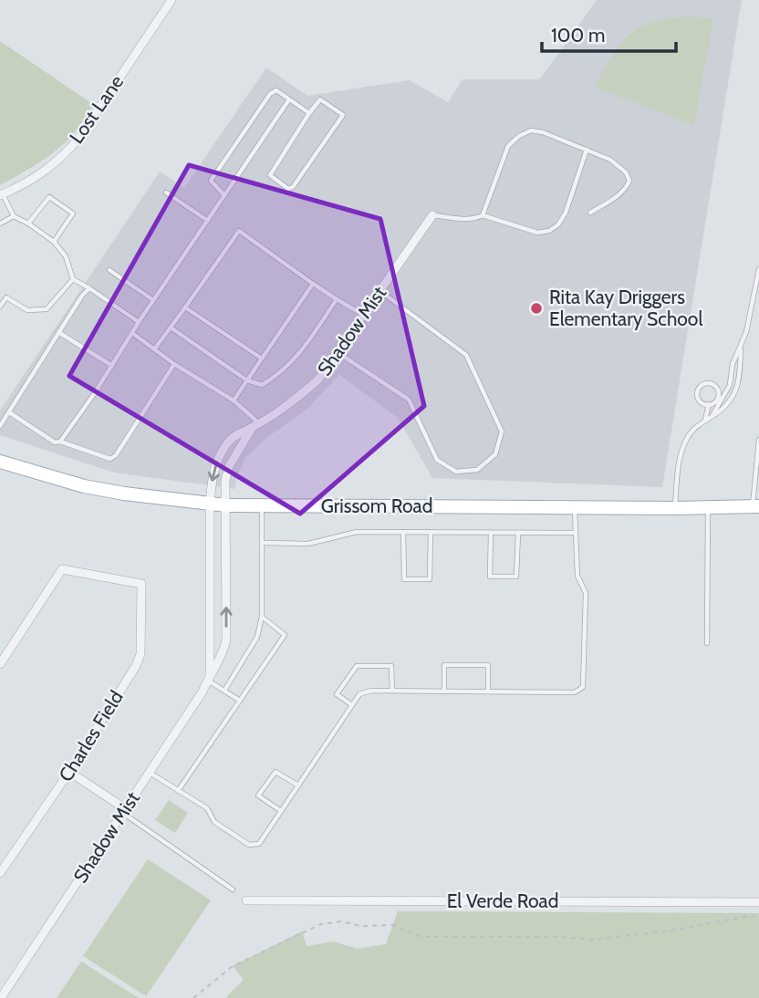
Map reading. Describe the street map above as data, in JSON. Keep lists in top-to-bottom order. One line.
{"streets":{"main road":["Grissom Road"],"street":["Lost Lane","Shadow Mist","Charles Field","El Verde Road"]},"crossings":[["Shadow Mist","Grissom Road"]],"places":["Rita Kay Driggers Elementary School"],"scale_bar":"100 m"}
